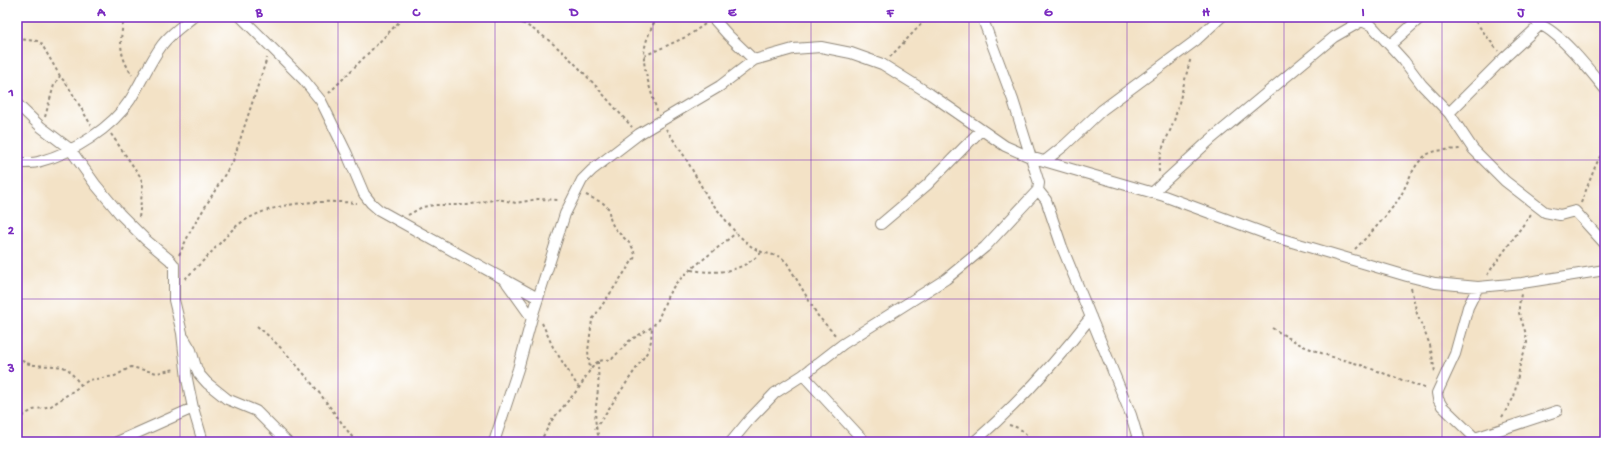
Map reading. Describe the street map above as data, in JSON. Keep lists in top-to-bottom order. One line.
{"grid":{"columns":["A","B","C","D","E","F","G","H","I","J"],"rows":["1","2","3"]}}
